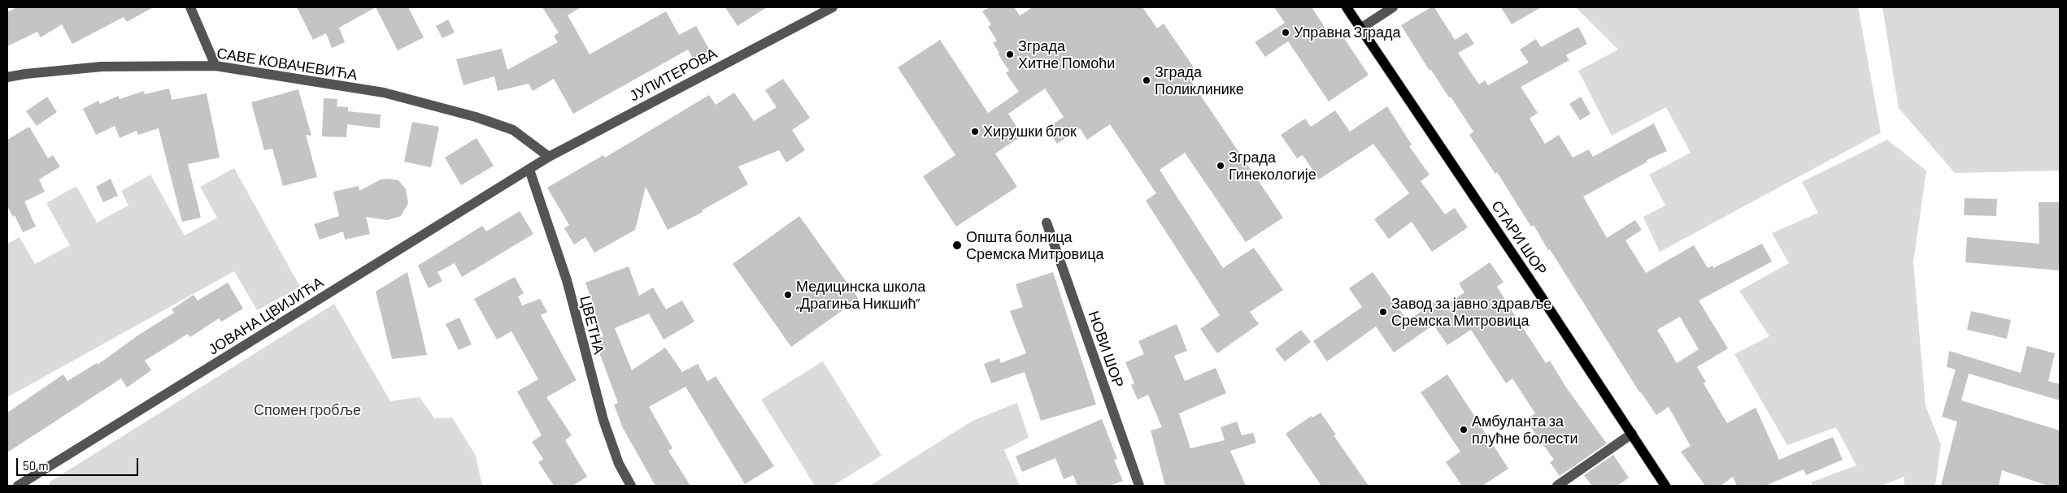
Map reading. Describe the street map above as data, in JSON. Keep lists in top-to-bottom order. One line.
{"streets":{"main road":["СТАРИ ШОР"],"street":["САВЕ КОВАЧЕВИЋА","ЈУПИТЕРОВА","ЈОВАНА ЦВИЈИЋА","ЦВЕТНА","НОВИ ШОР"]},"crossings":[["САВЕ КОВАЧЕВИЋА","ЈУПИТЕРОВА"],["ЈУПИТЕРОВА","ЈОВАНА ЦВИЈИЋА"],["ЈУПИТЕРОВА","ЦВЕТНА"],["ЈОВАНА ЦВИЈИЋА","ЦВЕТНА"]],"parks":["Спомен гробље"],"places":["Управна Зграда","Зграда Хитне Помоћи","Зграда Поликлинике","Хирушки блок","Зграда Гинекологије","Општа болница Сремска Митровица","Медицинска школа „Драгиња Никшић”","Завод за јавно здравље Сремска Митровица","Амбуланта за плућне болести"],"scale_bar":"50 m"}
